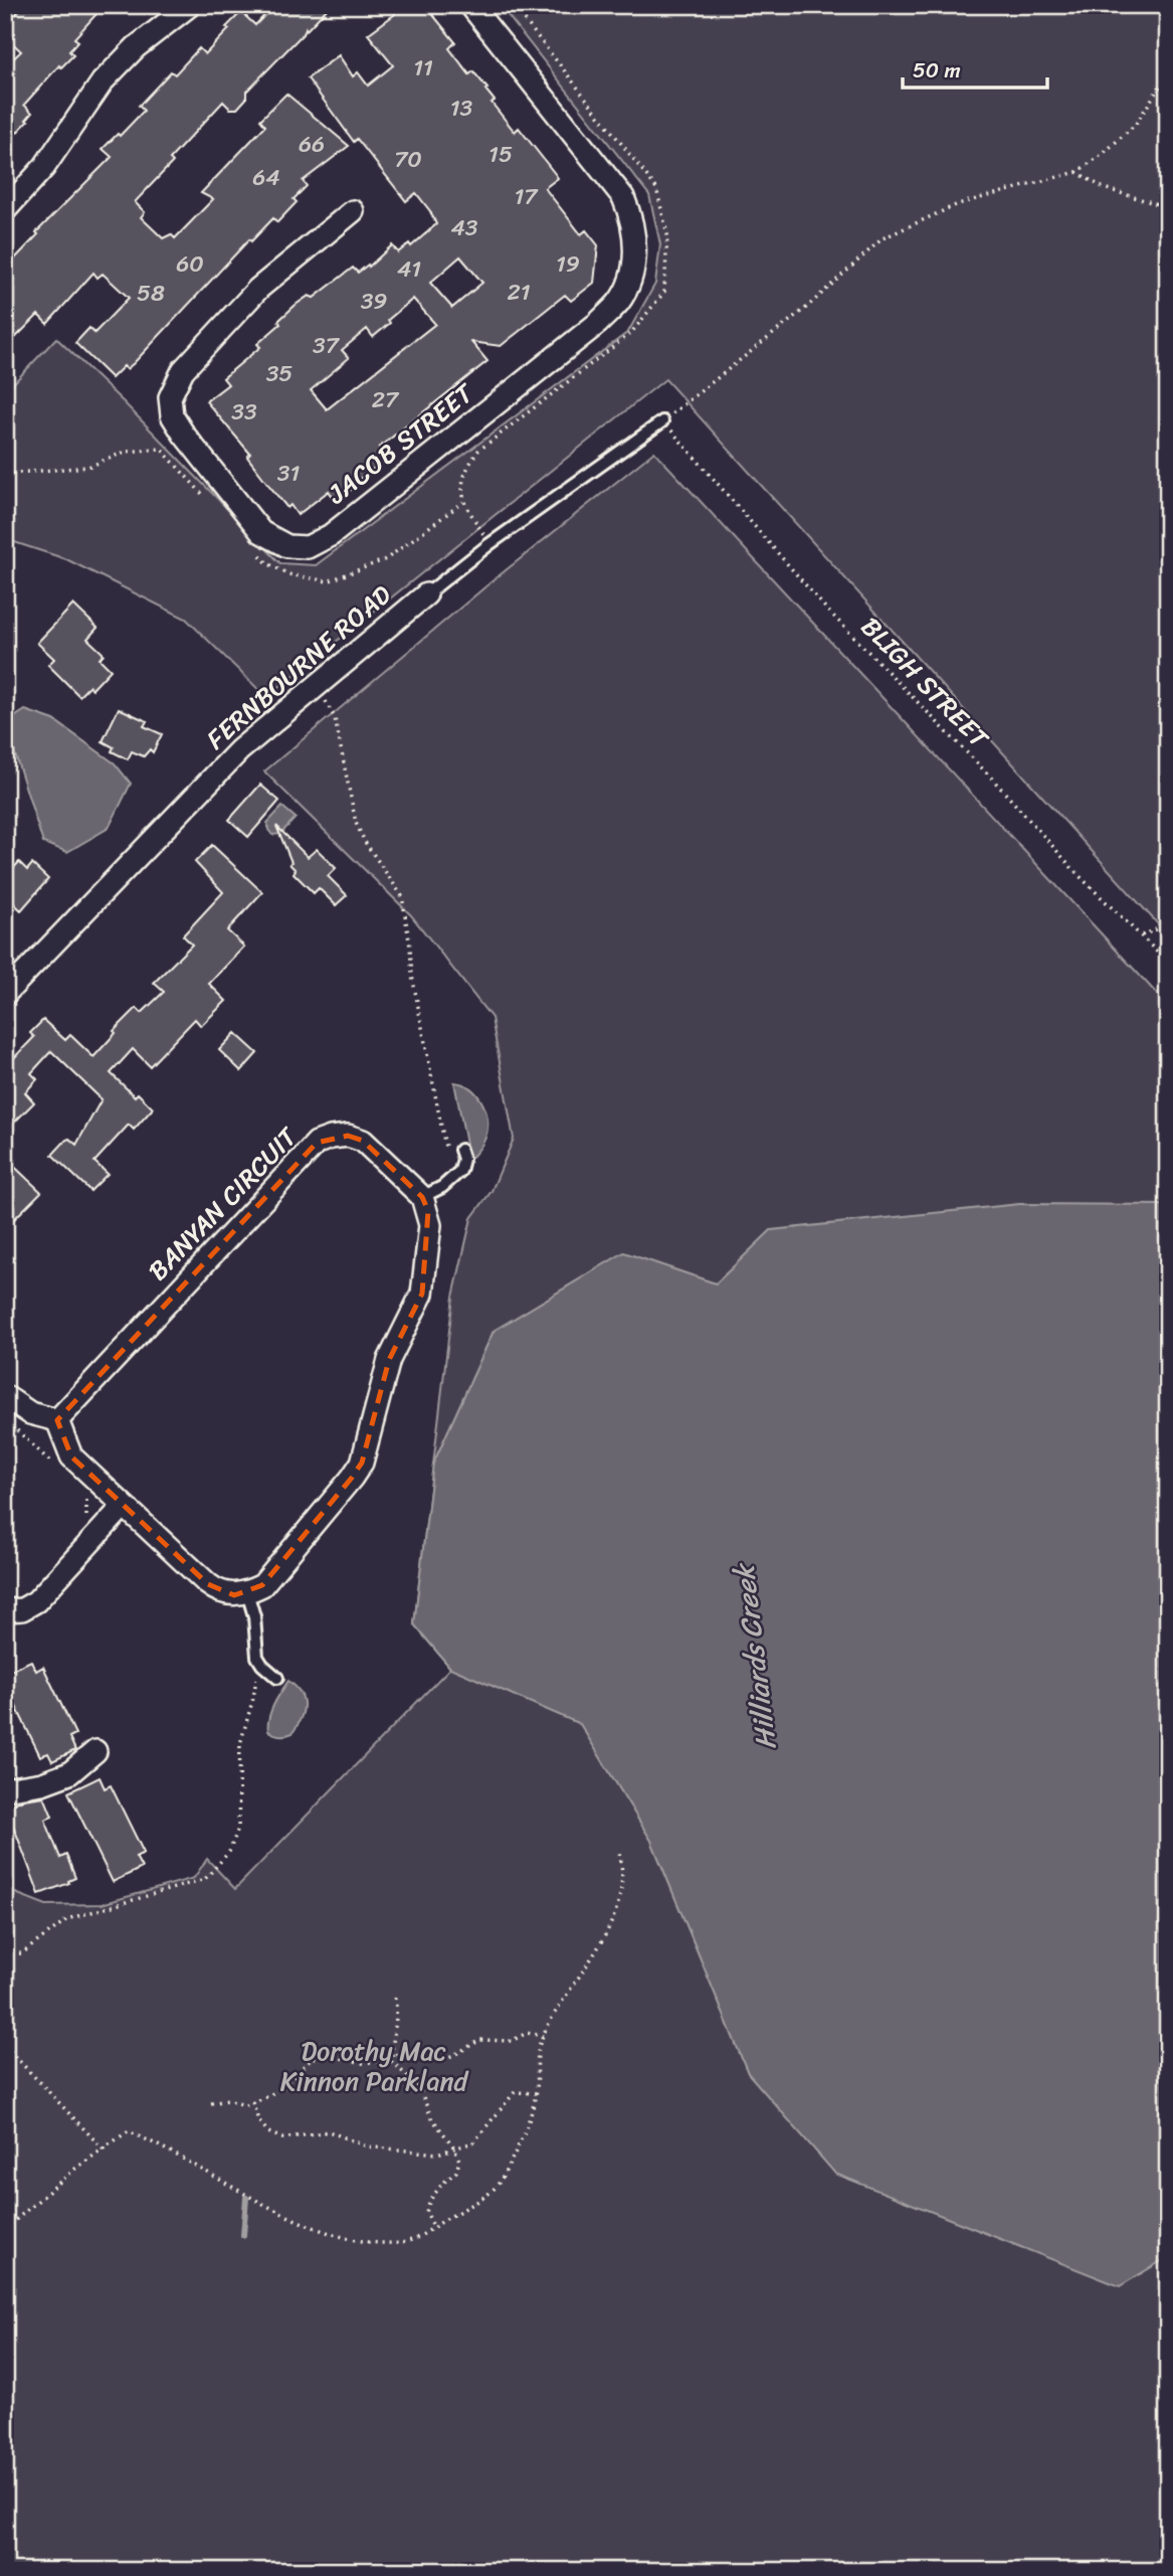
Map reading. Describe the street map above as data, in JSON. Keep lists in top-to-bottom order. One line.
{"streets":{"street":["JACOB STREET","FERNBOURNE ROAD","BANYAN CIRCUIT"],"path":["BLIGH STREET"]},"crossings":[["FERNBOURNE ROAD","BLIGH STREET"]],"water":["Hilliards Creek"],"parks":["Dorothy Mac Kinnon Parkland"],"house_numbers":["11","13","66","15","70","64","17","43","60","19","41","21","58","39","37","35","27","33","31"],"scale_bar":"50 m"}
